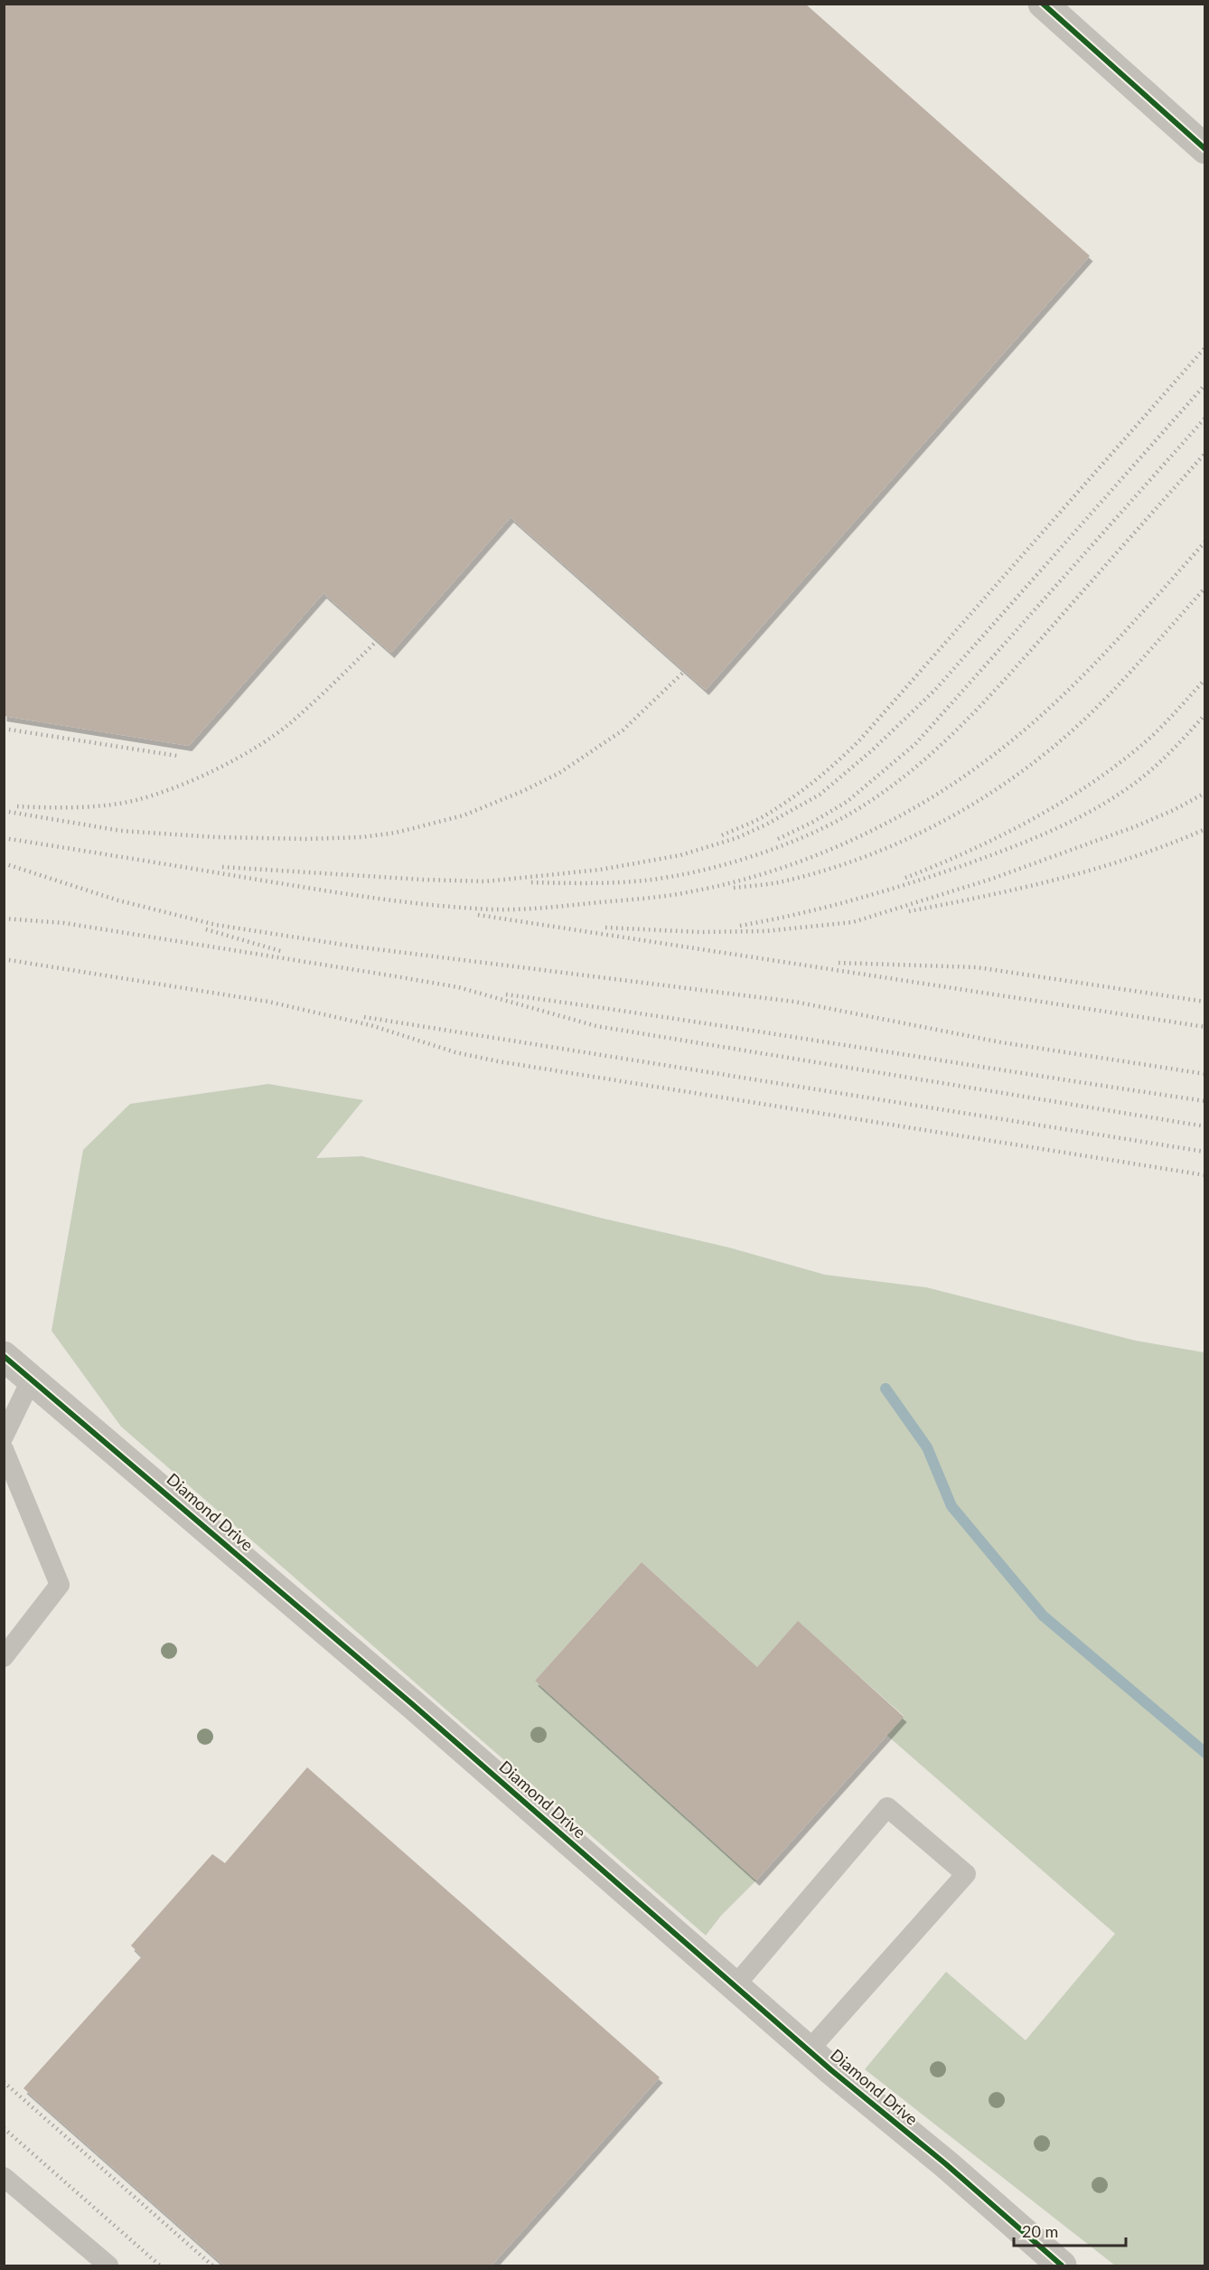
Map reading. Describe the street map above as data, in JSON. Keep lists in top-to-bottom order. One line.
{"streets":{"street":["Diamond Drive"]},"scale_bar":"20 m"}
